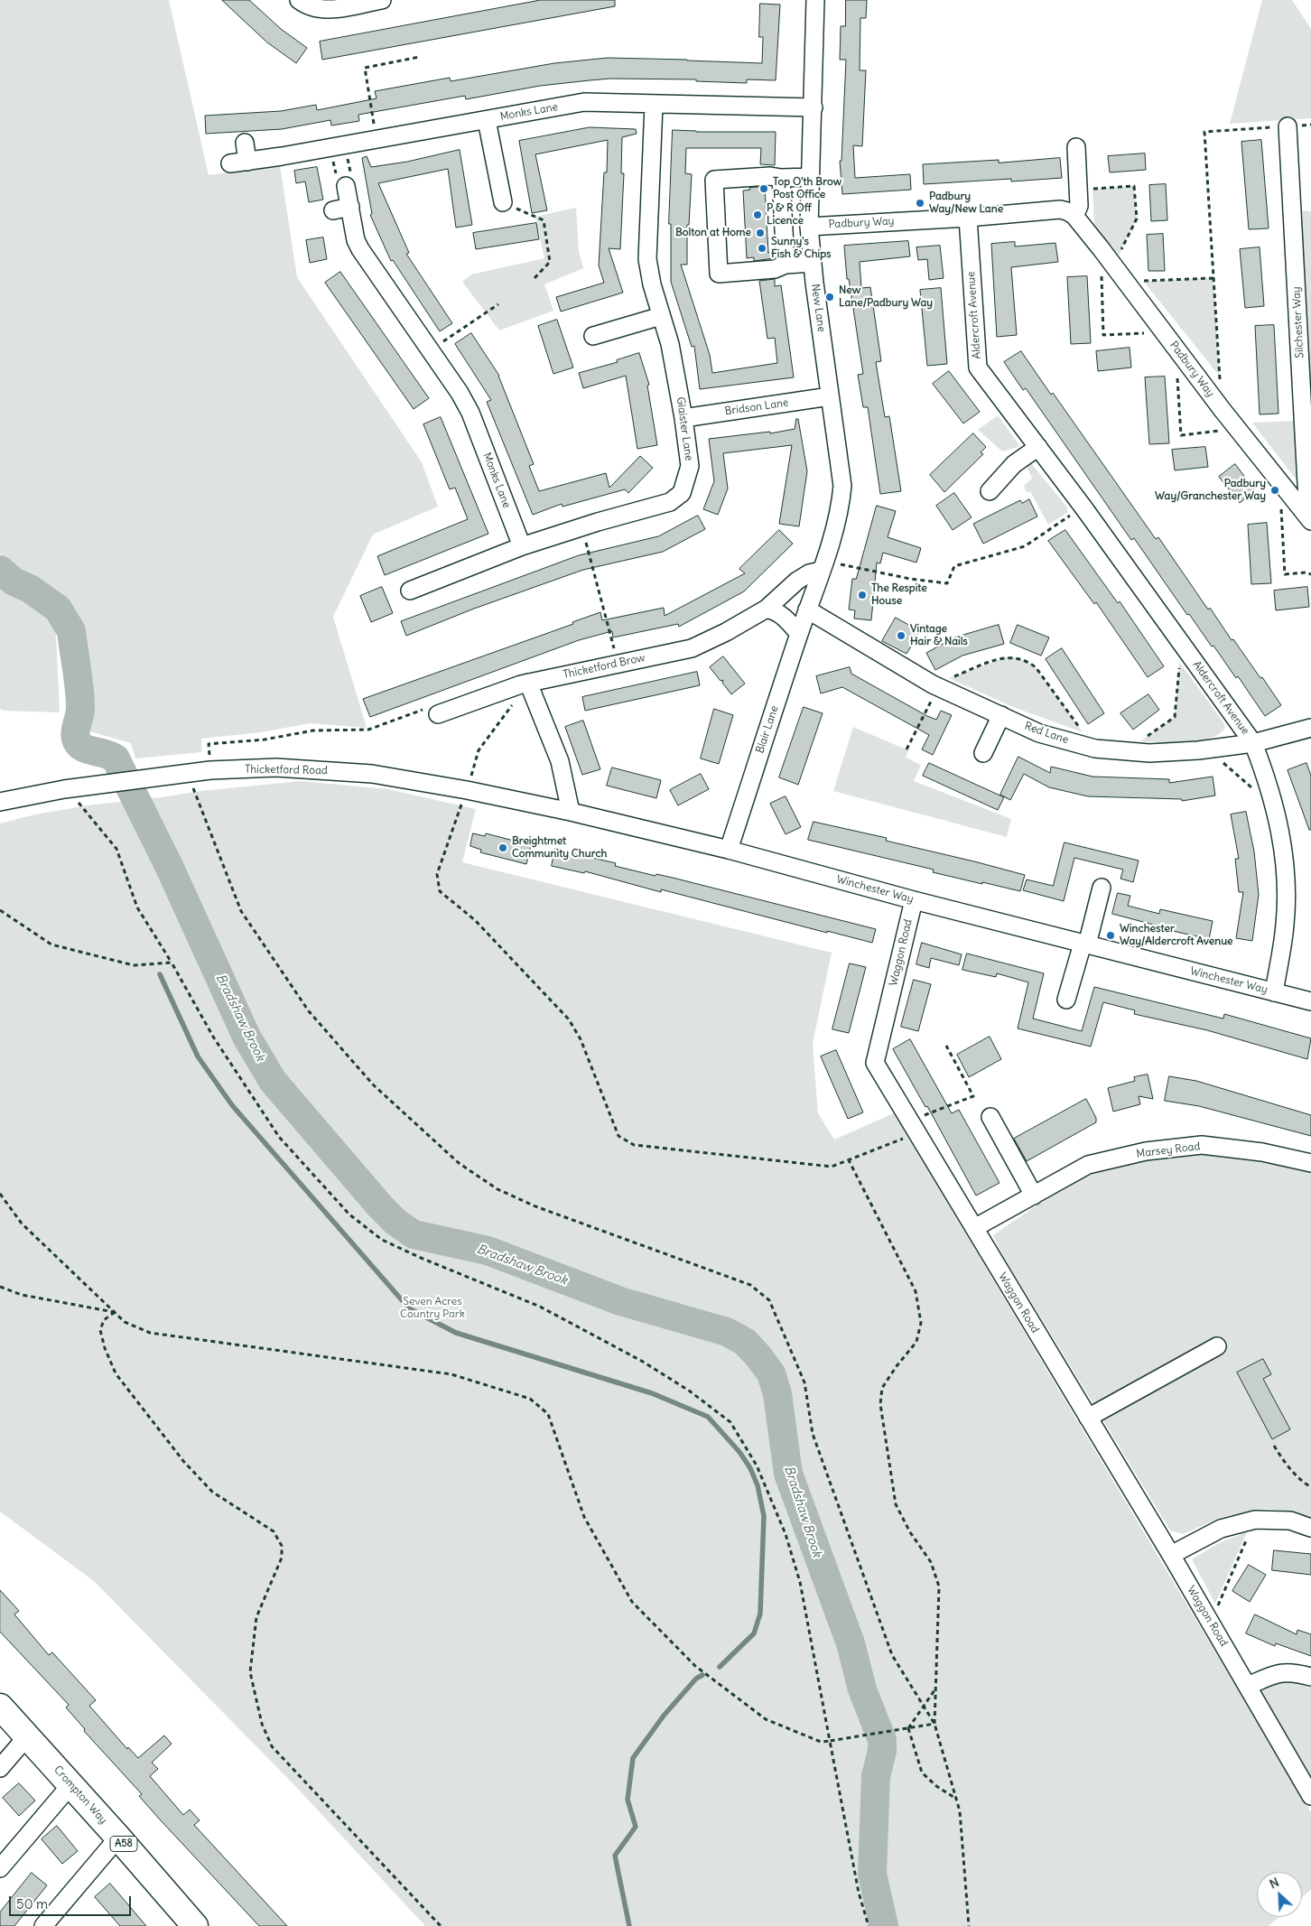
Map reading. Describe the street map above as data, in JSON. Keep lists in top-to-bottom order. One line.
{"streets":{"highway":["Crompton Way","A58"],"street":["Monks Lane","Padbury Way","New Lane","Aldercroft Avenue","Silchester Way","Bridson Lane","Glaister Lane","Thicketford Brow","Blair Lane","Red Lane","Thicketford Road","Winchester Way","Waggon Road","Marsey Road"]},"crossings":[["Monks Lane","New Lane"],["Monks Lane","Glaister Lane"],["Padbury Way","New Lane"],["Padbury Way","Aldercroft Avenue"],["Padbury Way","Silchester Way"],["New Lane","Bridson Lane"],["New Lane","Thicketford Brow"],["New Lane","Blair Lane"],["New Lane","Red Lane"],["Aldercroft Avenue","Red Lane"],["Aldercroft Avenue","Winchester Way"],["Bridson Lane","Glaister Lane"],["Blair Lane","Red Lane"],["Blair Lane","Winchester Way"],["Thicketford Road","Winchester Way"],["Winchester Way","Waggon Road"],["Waggon Road","Marsey Road"]],"water":["Bradshaw Brook"],"parks":["Seven Acres Country Park"],"places":["Top O'th Brow Post Office","Padbury Way/New Lane","P & R Off Licence","Bolton at Home","Sunny's Fish & Chips","New Lane/Padbury Way","Padbury Way/Granchester Way","The Respite House","Vintage Hair & Nails","Breightmet Community Church","Winchester Way/Aldercroft Avenue"],"scale_bar":"50 m","north":"top left"}
